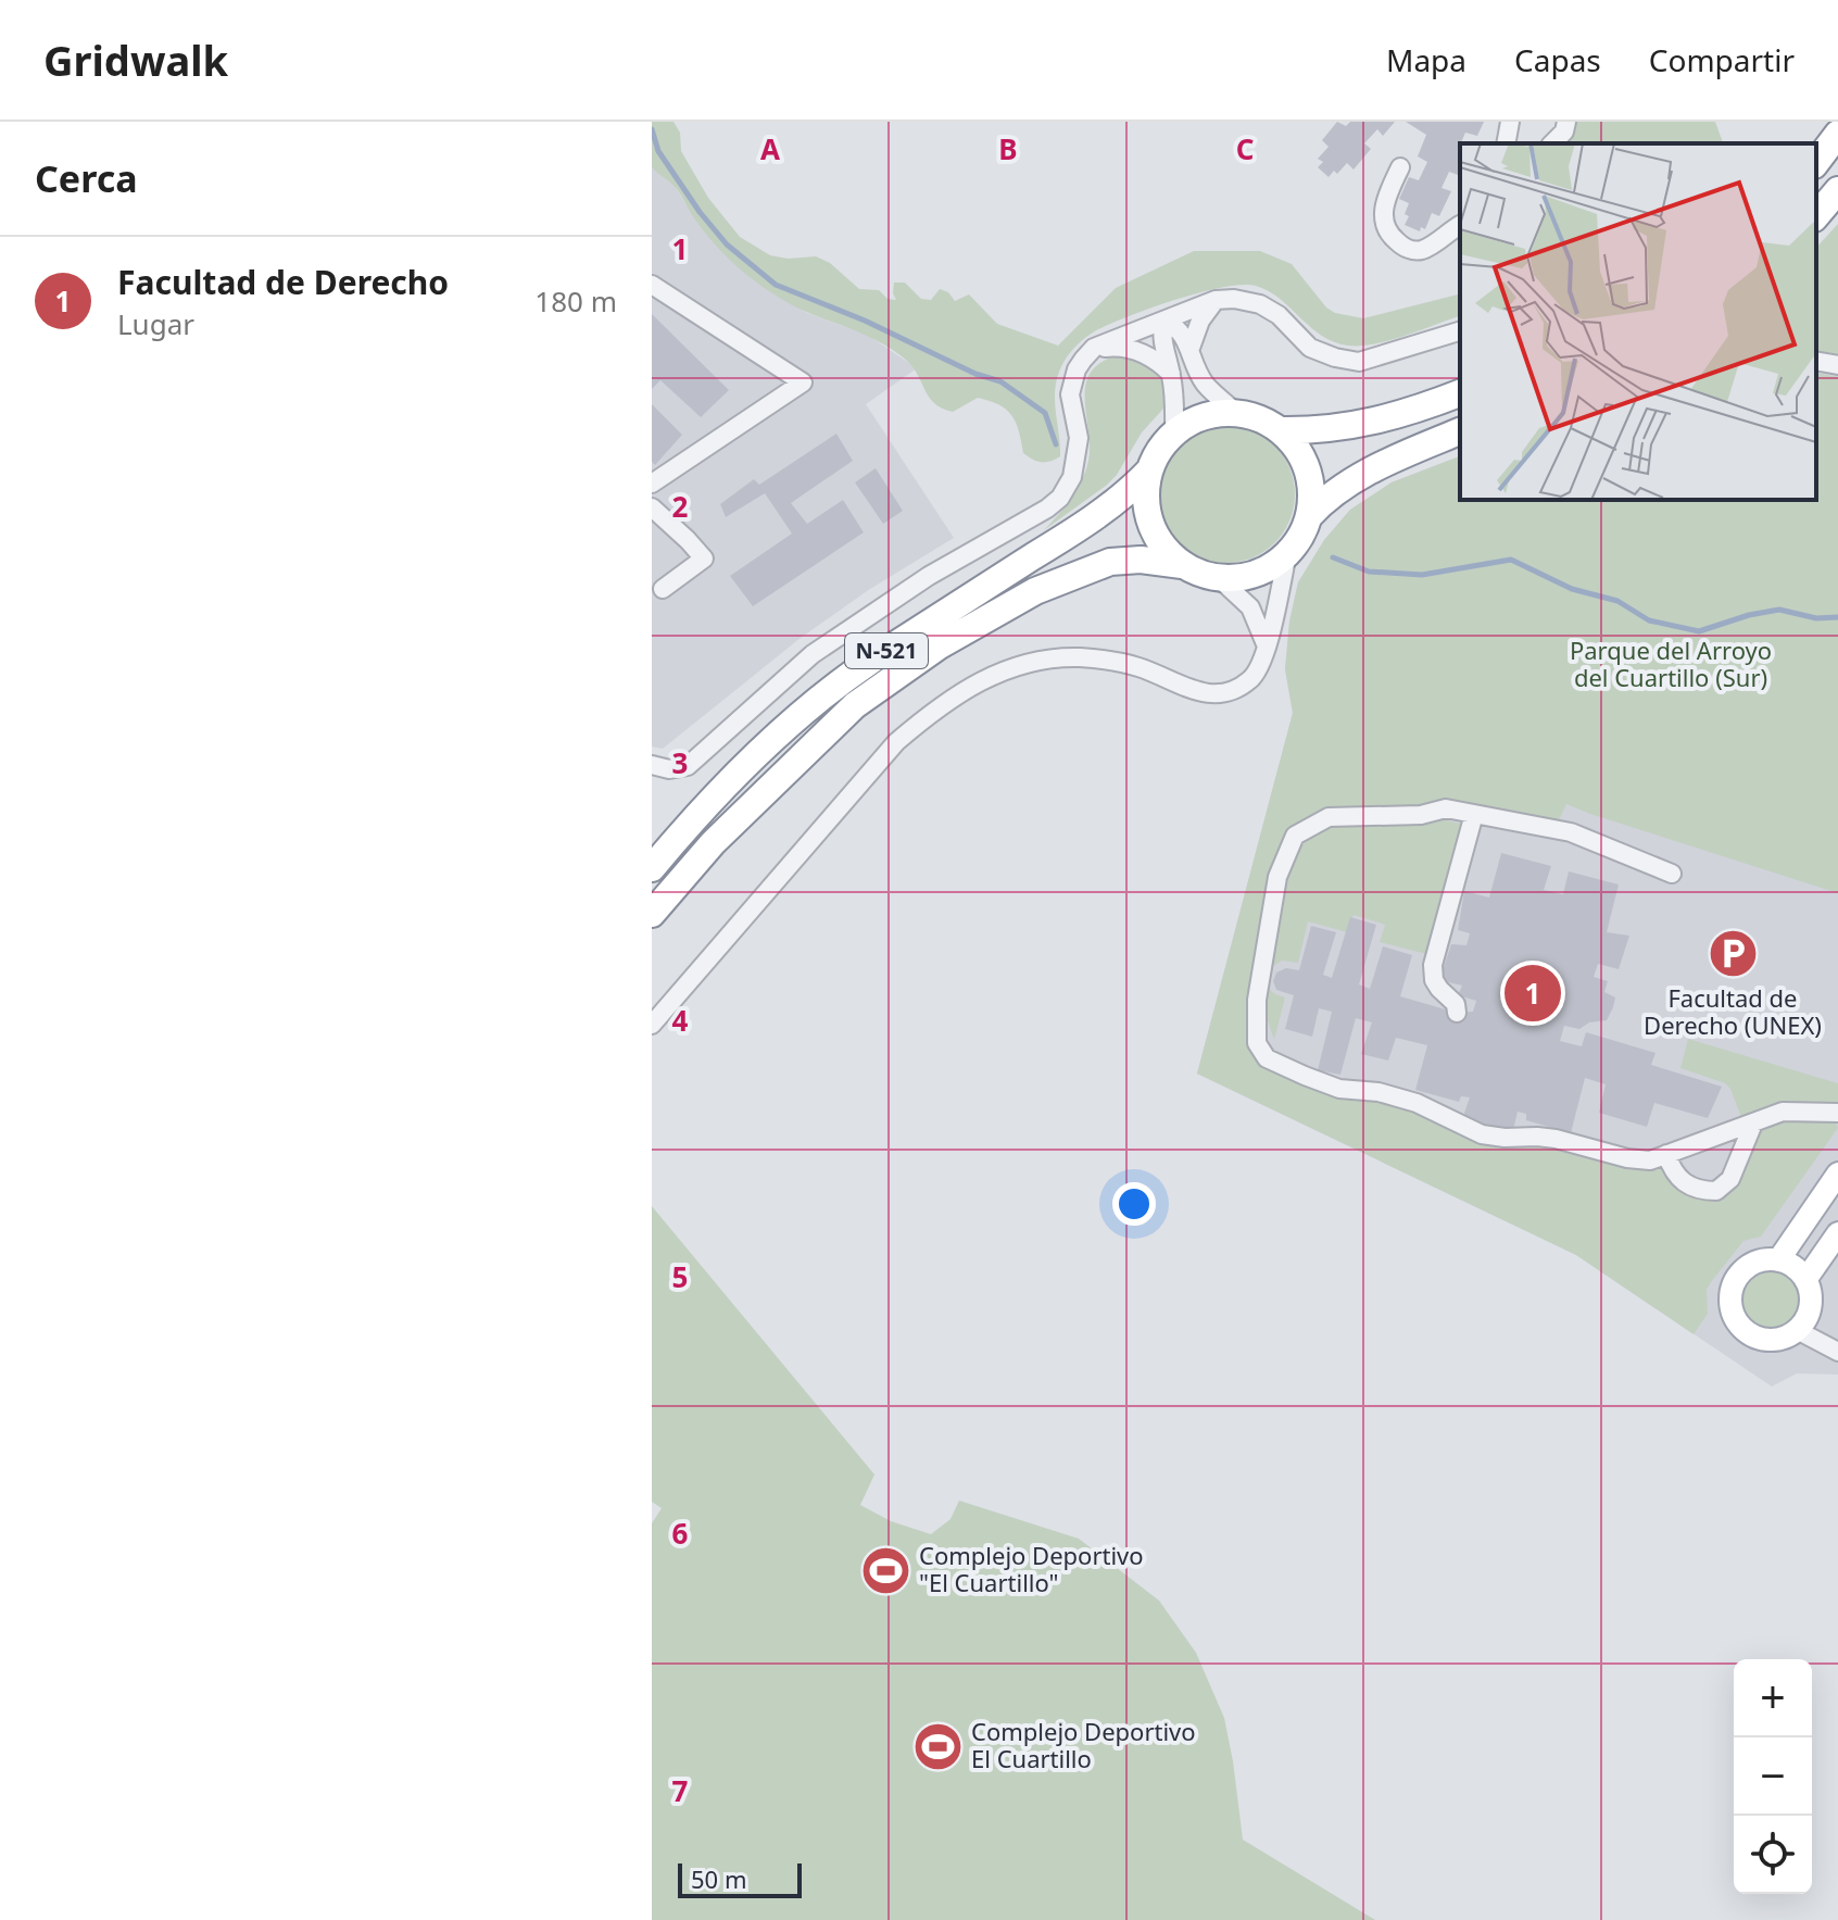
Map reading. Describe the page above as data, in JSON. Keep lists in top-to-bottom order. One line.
{"streets":{"highway":["N-521"]},"parks":["Parque del Arroyo del Cuartillo (Sur)"],"places":{"parking":["Facultad de Derecho (UNEX)"],"sports":["Complejo Deportivo \"El Cuartillo\"","Complejo Deportivo El Cuartillo"]},"scale_bar":"50 m","page":{"header":"Gridwalk","nav":["Mapa","Capas","Compartir"],"heading":"Cerca","list":[{"mark":"1","name":"Facultad de Derecho","note":"Lugar","value":"180 m"}],"pins":"1","map_buttons":["+","−"],"scale":"50 m"},"grid":{"columns":["A","B","C"],"rows":["1","2","3","4","5","6","7"]}}
